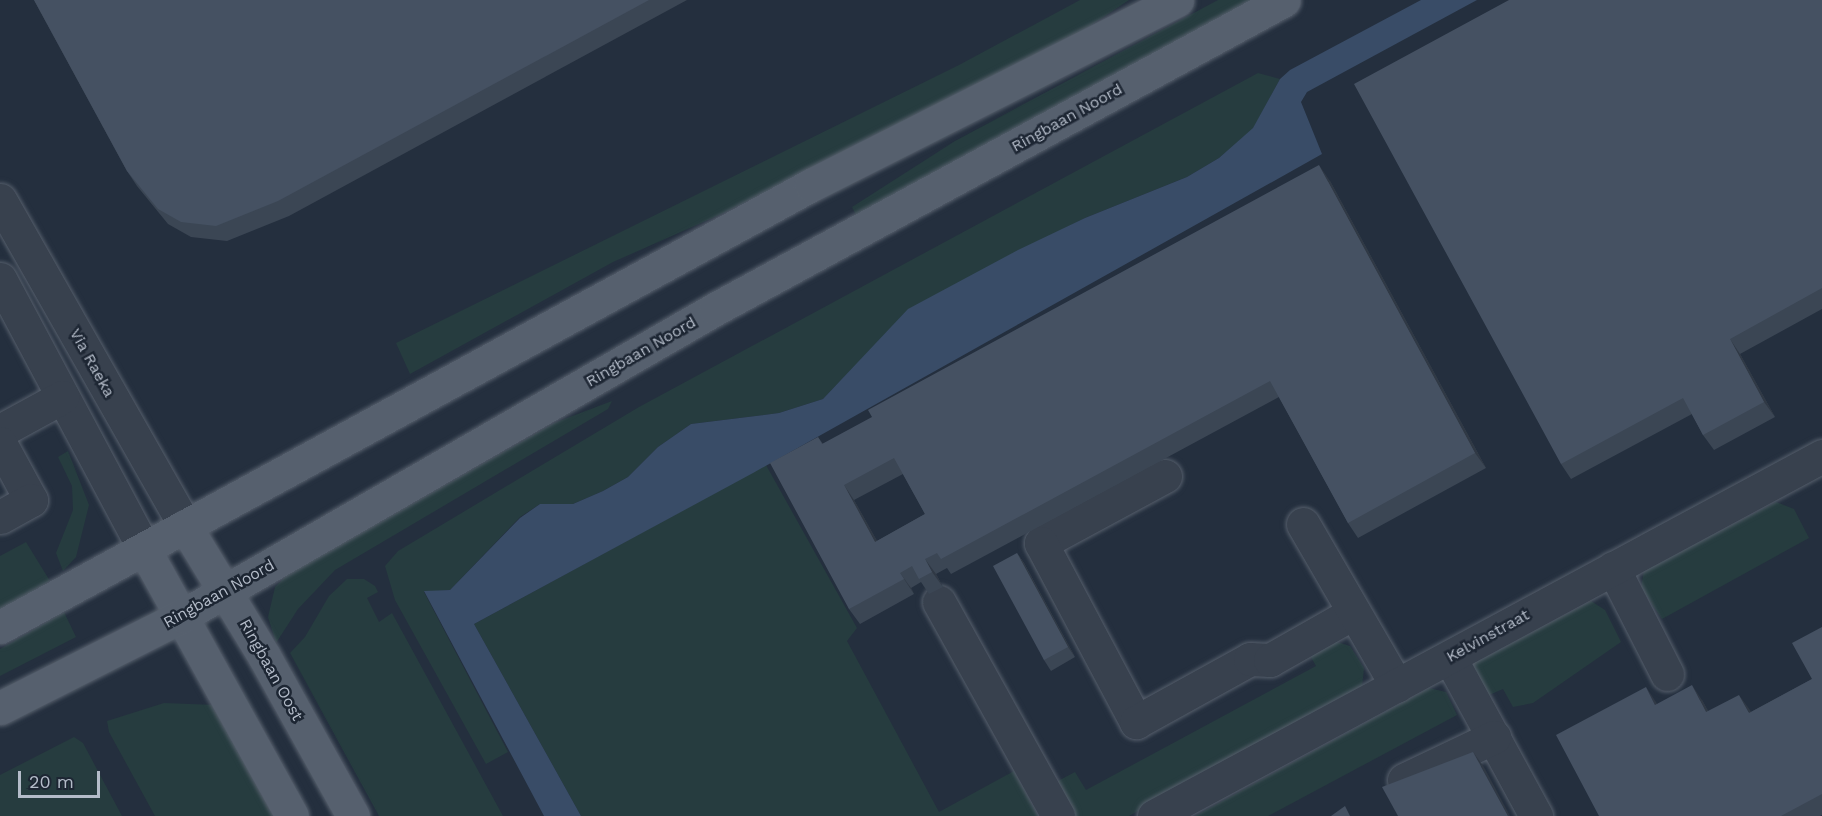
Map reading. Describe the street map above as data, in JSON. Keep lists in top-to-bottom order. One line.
{"streets":{"main road":["Ringbaan Noord","Ringbaan Oost"],"street":["Via Raeka","Kelvinstraat"]},"crossings":[["Ringbaan Noord","Ringbaan Oost"],["Via Raeka","Ringbaan Oost"]],"scale_bar":"20 m"}
